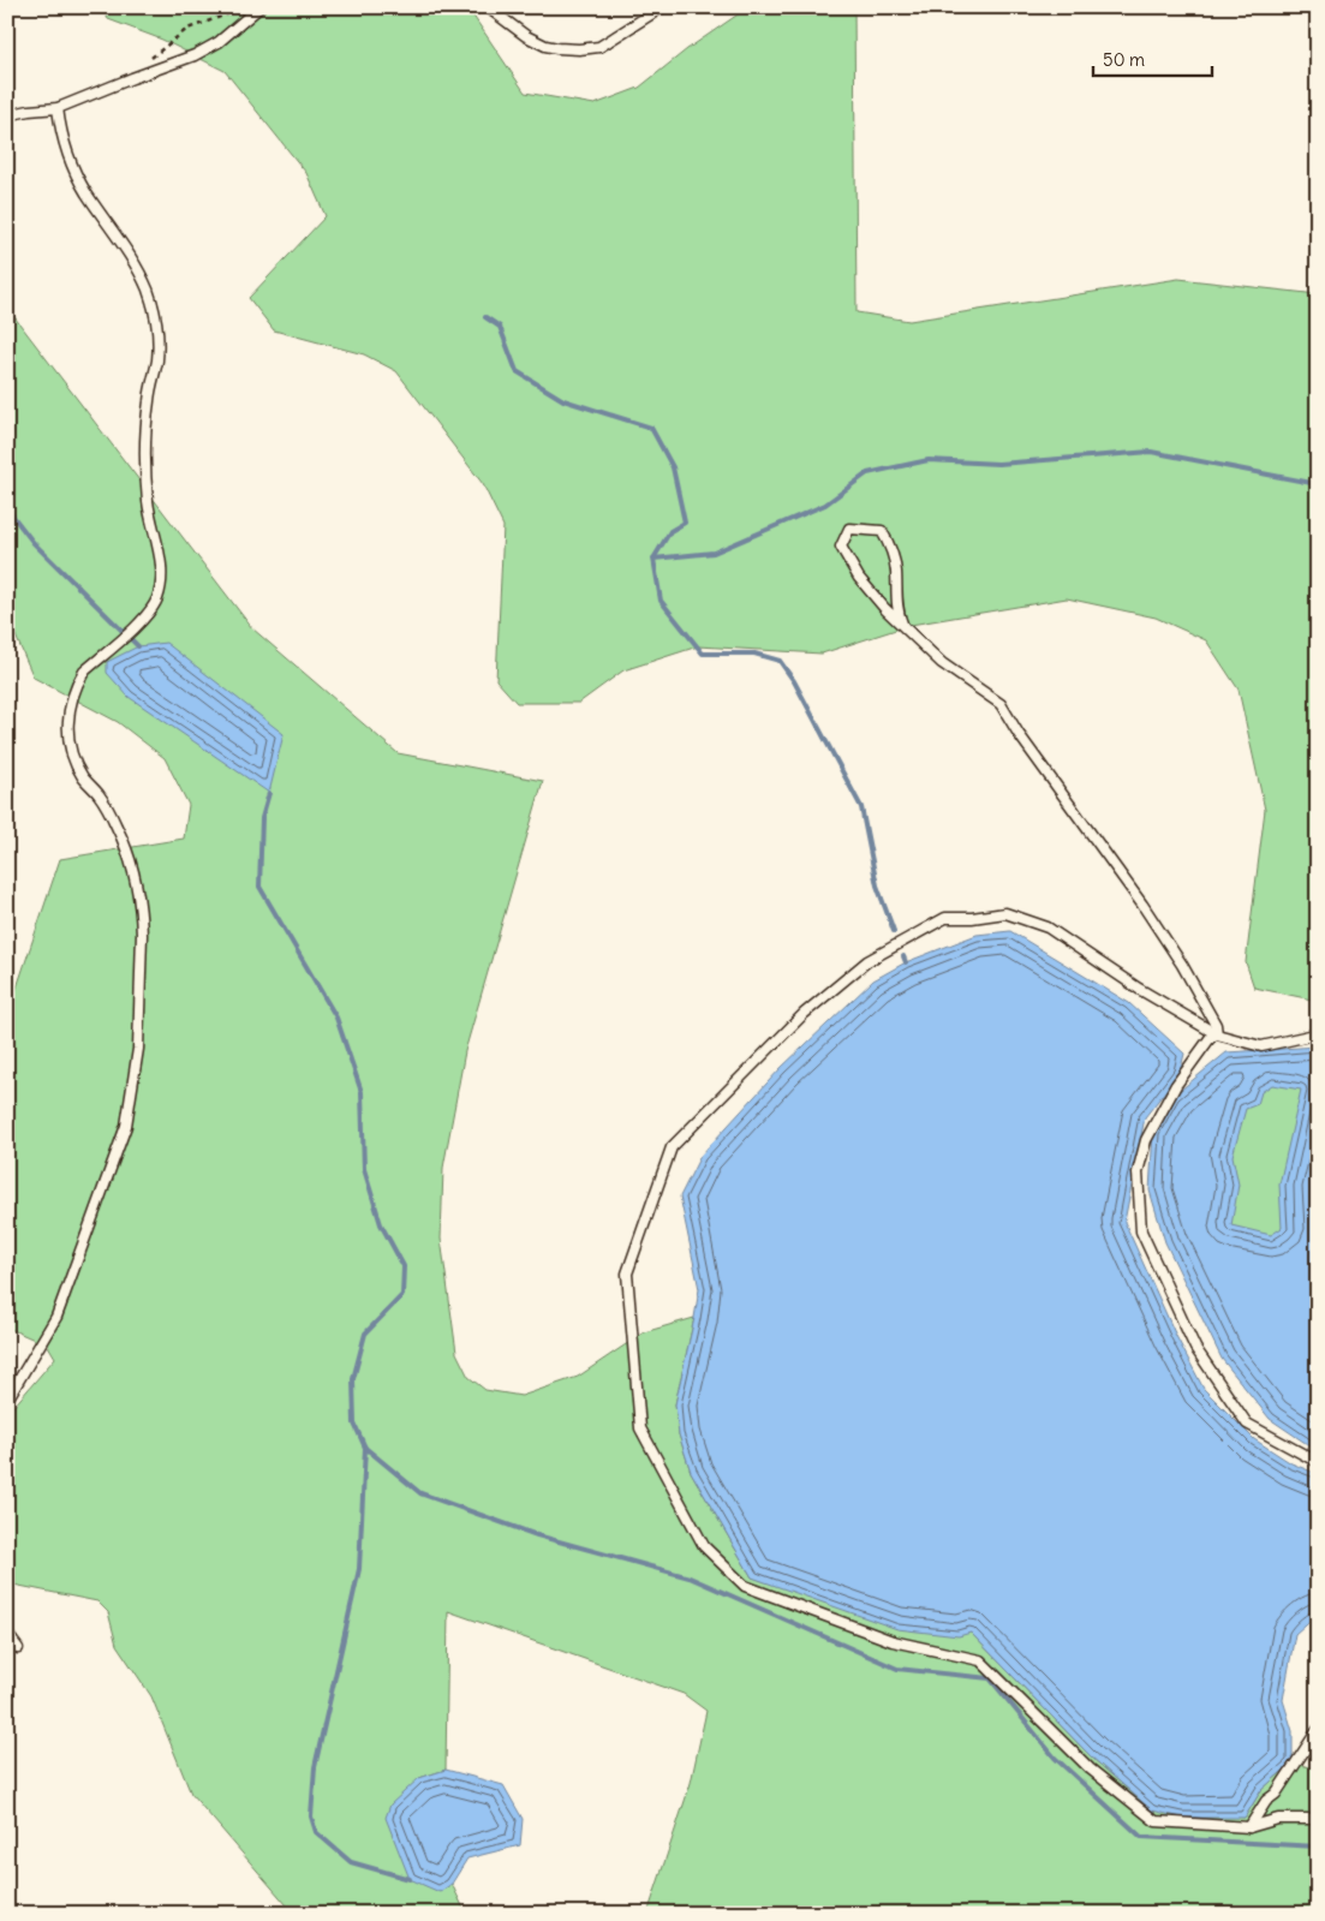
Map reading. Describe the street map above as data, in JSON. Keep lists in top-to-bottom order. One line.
{"scale_bar":"50 m"}
